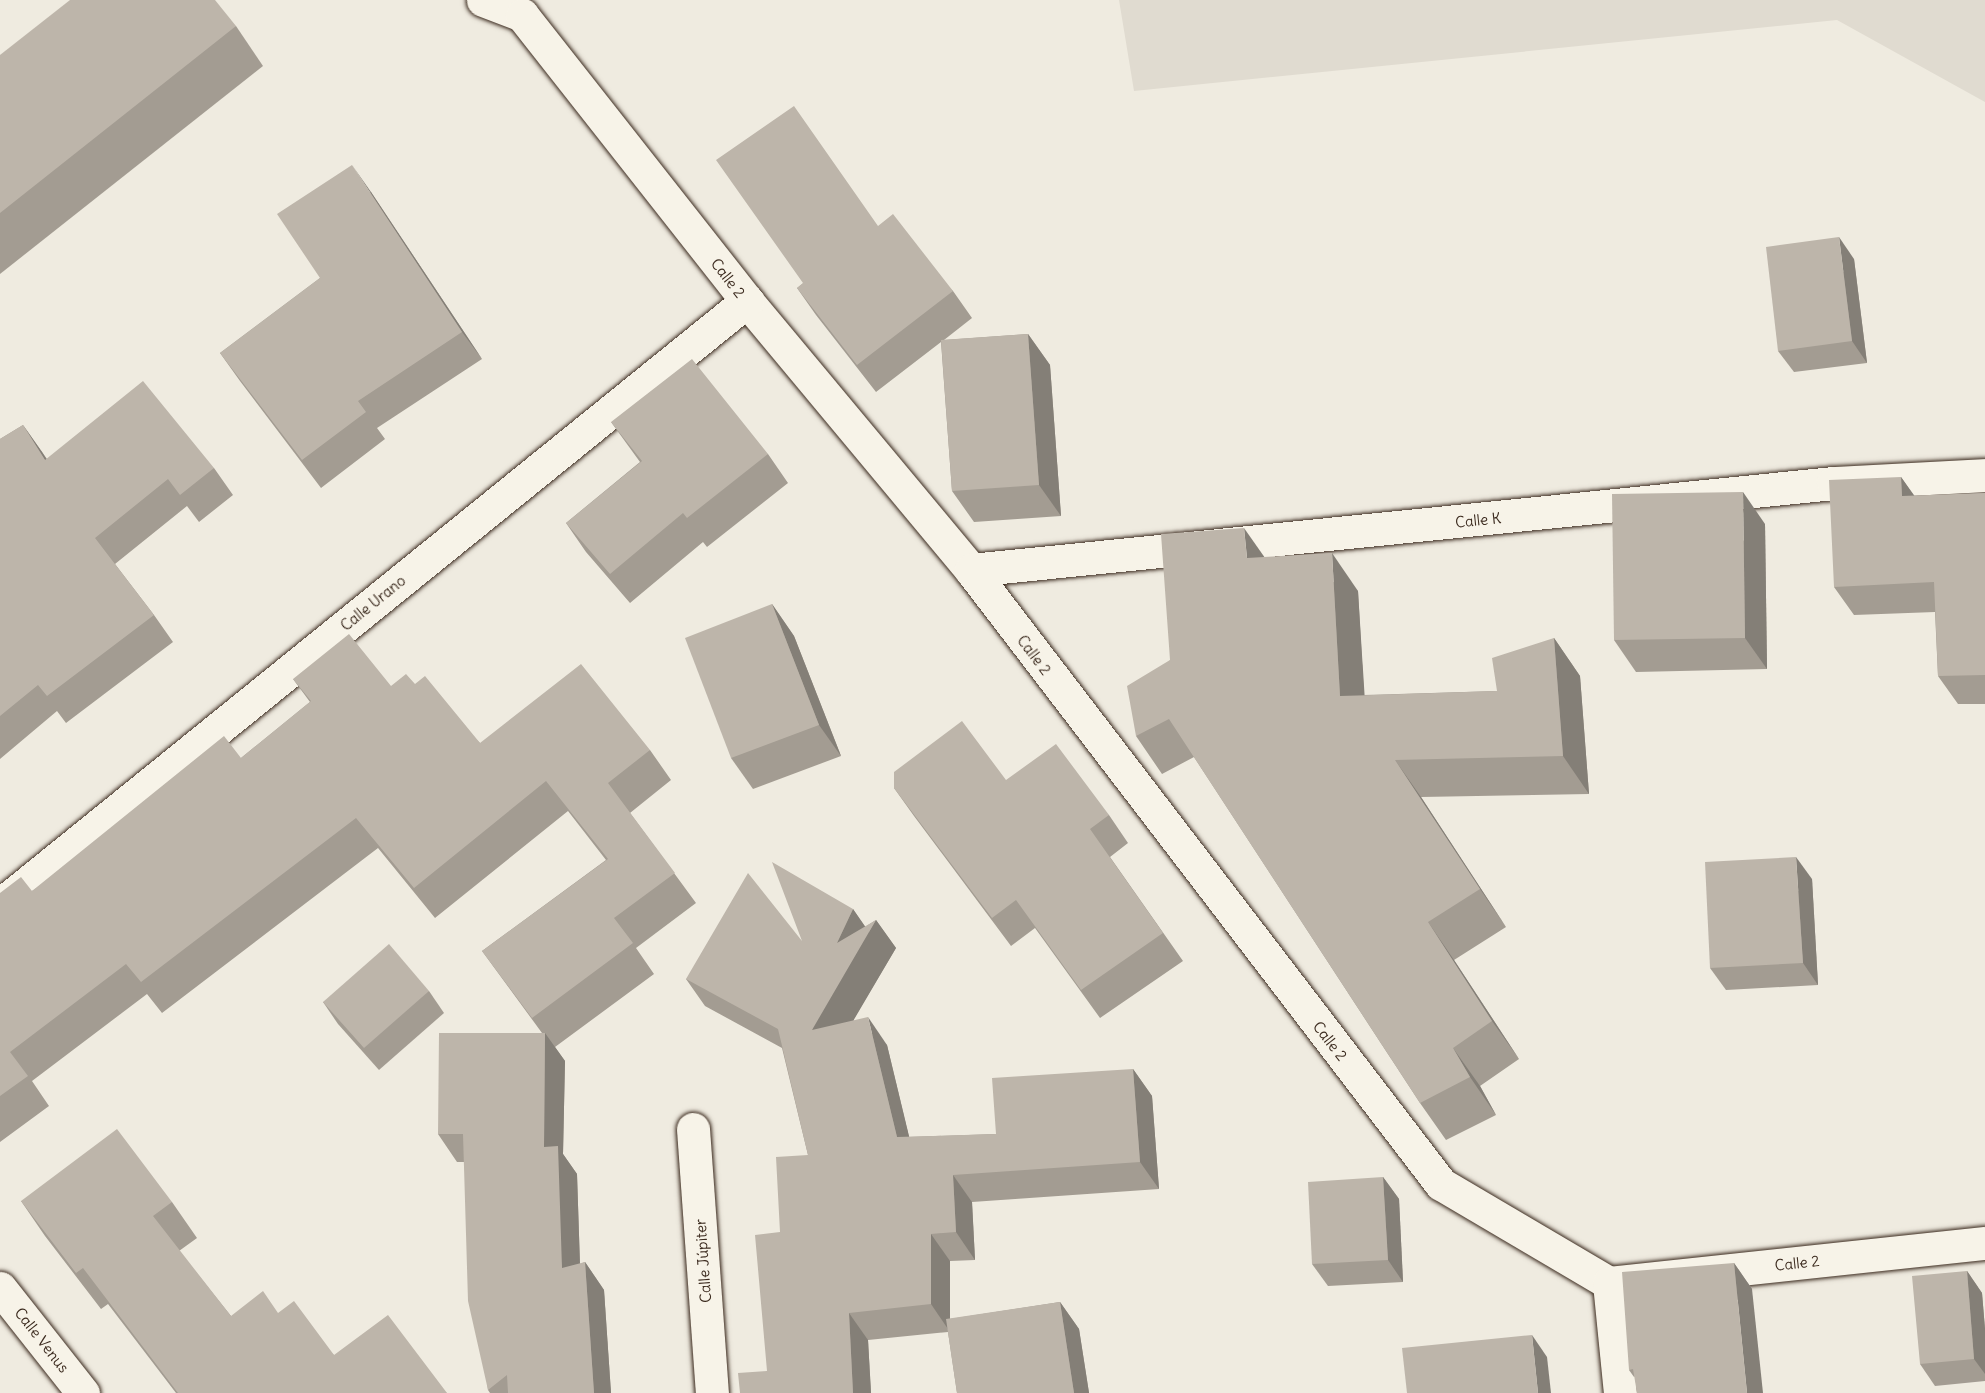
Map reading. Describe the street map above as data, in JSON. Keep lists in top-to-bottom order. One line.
{"streets":{"street":["Calle 2","Calle K","Calle Urano","Calle Júpiter","Calle Venus"]},"crossings":[["Calle 2","Calle K"],["Calle 2","Calle Urano"]]}
